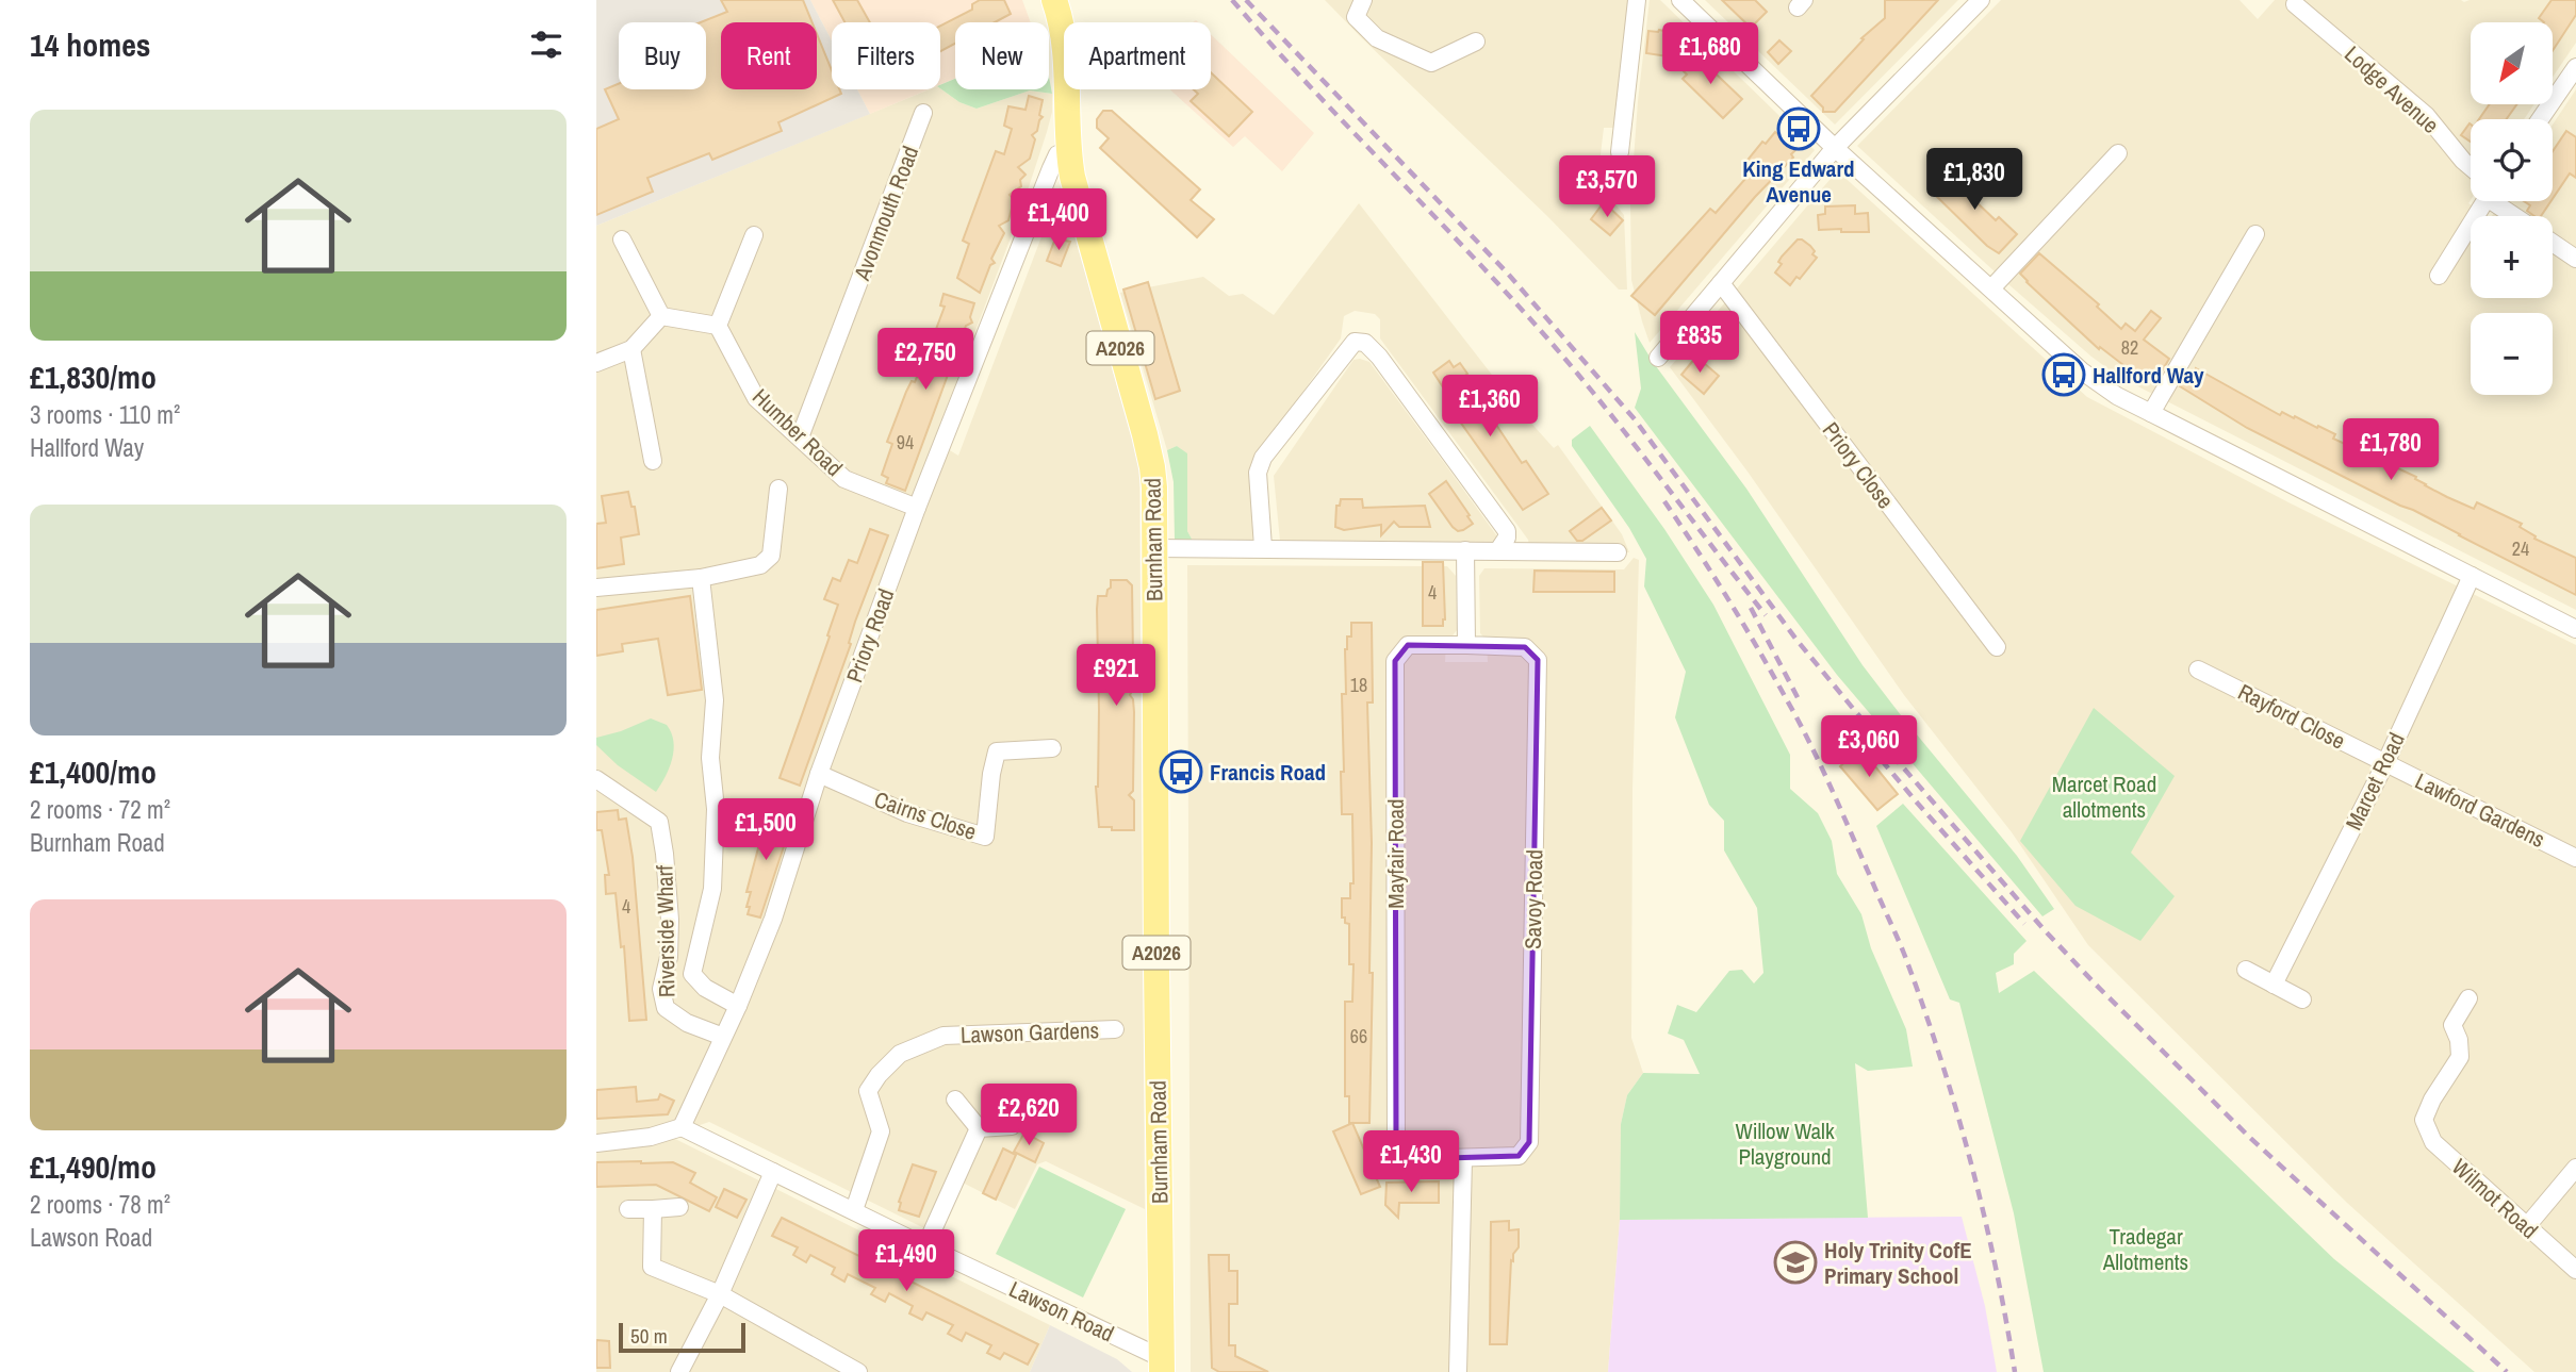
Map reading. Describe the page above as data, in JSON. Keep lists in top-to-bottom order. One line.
{"streets":{"main road":["A2026","Burnham Road"],"street":["Lodge Avenue","Avonmouth Road","Humber Road","Priory Close","Priory Road","Rayford Close","Marcet Road","Lawford Gardens","Cairns Close","Mayfair Road","Savoy Road","Riverside Wharf","Lawson Gardens","Wilmot Road","Lawson Road"]},"crossings":[["Avonmouth Road","Humber Road"],["Humber Road","Priory Road"],["Burnham Road","Priory Road"],["Burnham Road","Lawson Road"],["Priory Road","Cairns Close"],["Priory Road","Riverside Wharf"],["Priory Road","Lawson Road"],["Rayford Close","Marcet Road"],["Rayford Close","Lawford Gardens"],["Marcet Road","Lawford Gardens"],["Mayfair Road","Savoy Road"],["Lawson Gardens","Lawson Road"]],"parks":["Marcet Road allotments","Willow Walk Playground","Tradegar Allotments"],"places":{"bus stop":["King Edward Avenue","Hallford Way","Francis Road"],"school or university":["Holy Trinity CofE Primary School"]},"house_numbers":["82","94","24","4","18","4","66"],"scale_bar":"50 m","north":"bottom left","page":{"heading":"14 homes","map_buttons":["+","−"],"price":["£1,680","£1,830","£3,570","£1,400","£835","£2,750","£1,360","£1,780","£921","£3,060","£1,500","£2,620","£1,430","£1,490"],"chip":["Buy","Rent","Filters","New","Apartment"],"list":[{"name":"£1,830/mo","note":"3 rooms · 110 m² · Hallford Way"},{"name":"£1,400/mo","note":"2 rooms · 72 m² · Burnham Road"},{"name":"£1,490/mo","note":"2 rooms · 78 m² · Lawson Road"}],"scale":"50 m"}}
